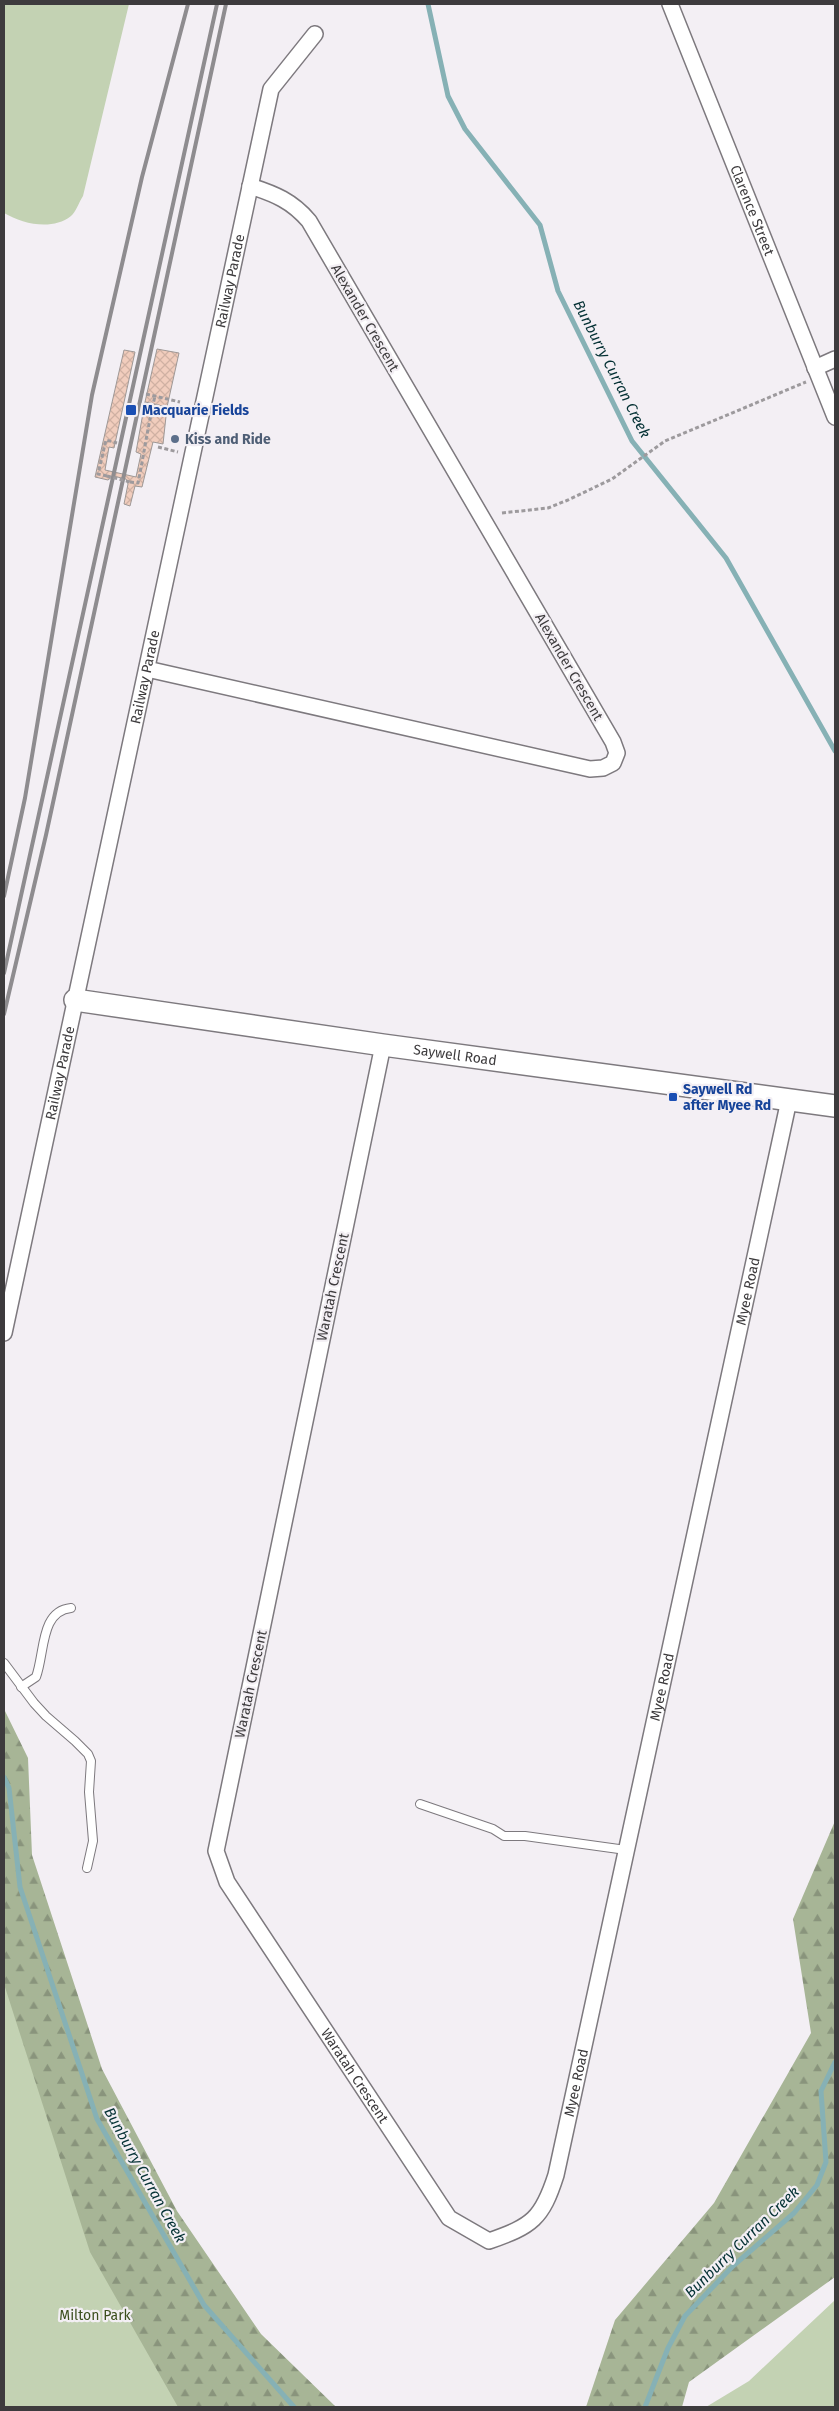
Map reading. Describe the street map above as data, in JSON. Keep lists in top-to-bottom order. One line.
{"streets":{"street":["Clarence Street","Railway Parade","Alexander Crescent","Saywell Road","Waratah Crescent","Myee Road"]},"crossings":[["Railway Parade","Alexander Crescent"],["Railway Parade","Saywell Road"],["Saywell Road","Waratah Crescent"],["Saywell Road","Myee Road"],["Waratah Crescent","Myee Road"]],"water":["Bunburry Curran Creek"],"parks":["Milton Park"],"places":{"transit":["Macquarie Fields","Saywell Rd after Myee Rd"],"other":["Kiss and Ride"]}}
